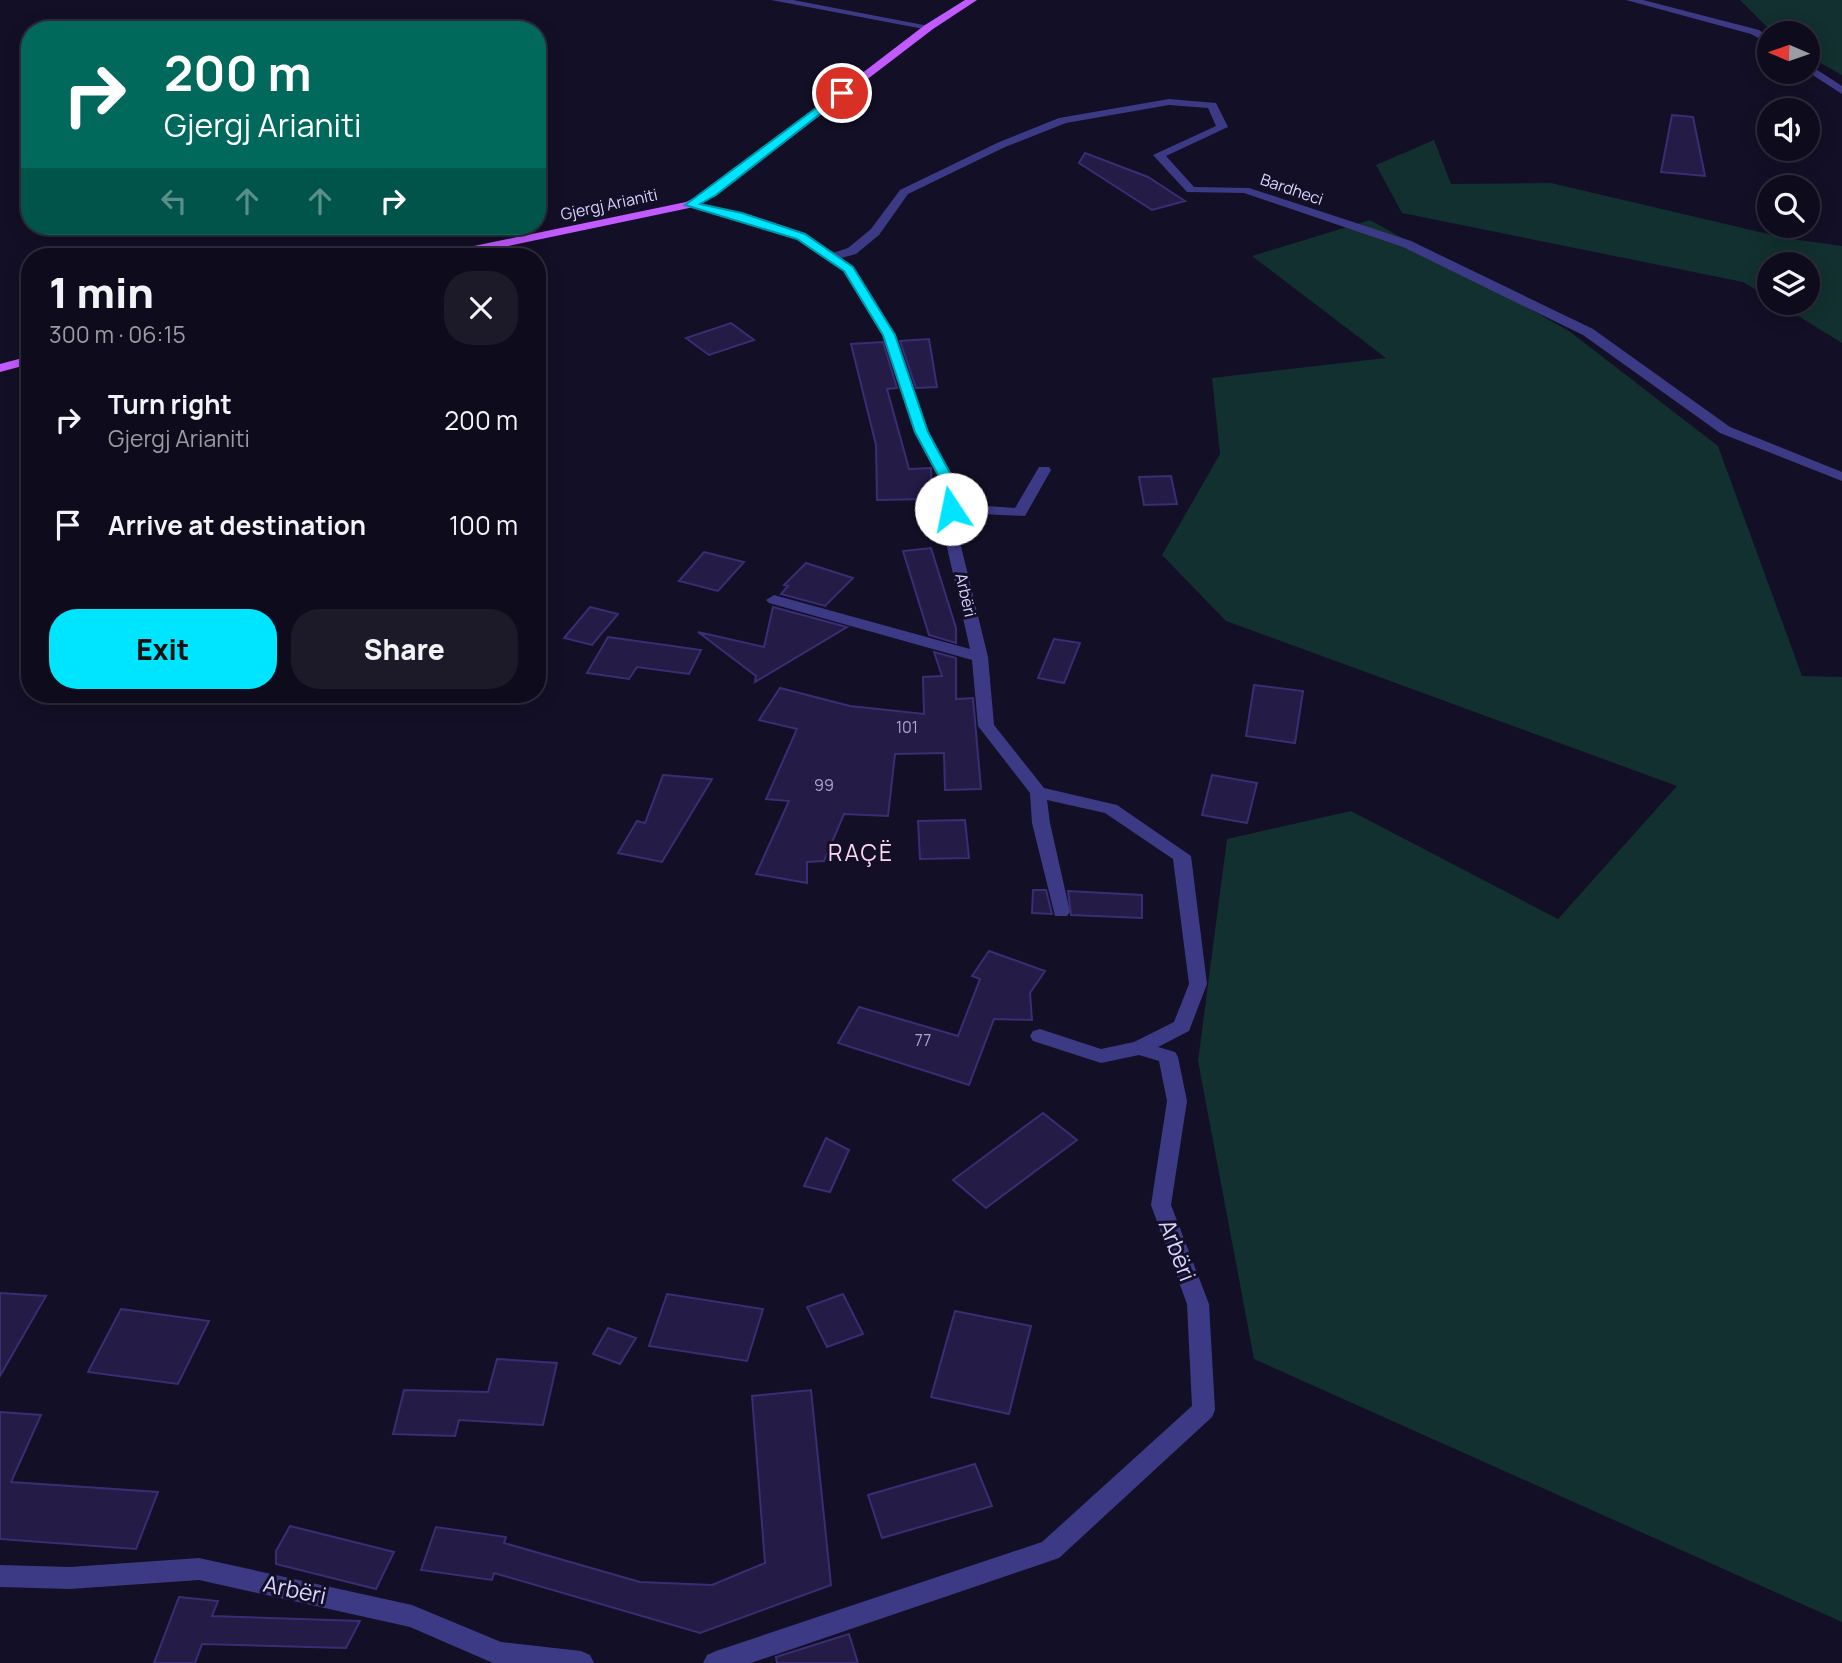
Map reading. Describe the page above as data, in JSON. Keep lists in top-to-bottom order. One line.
{"streets":{"main road":["Gjergj Arianiti"],"street":["Bardheci","Arbëri"]},"crossings":[["Bardheci","Arbëri"],["Gjergj Arianiti","Arbëri"]],"districts":["RAÇË"],"house_numbers":["101","99","77"],"north":"left","page":{"turn":["200 m","Gjergj Arianiti"],"heading":["1 min","300 m · 06:15"],"list":[{"name":"Turn right","note":"Gjergj Arianiti","value":"200 m"},{"name":"Arrive at destination","value":"100 m"}],"buttons":["Exit","Share"]}}
